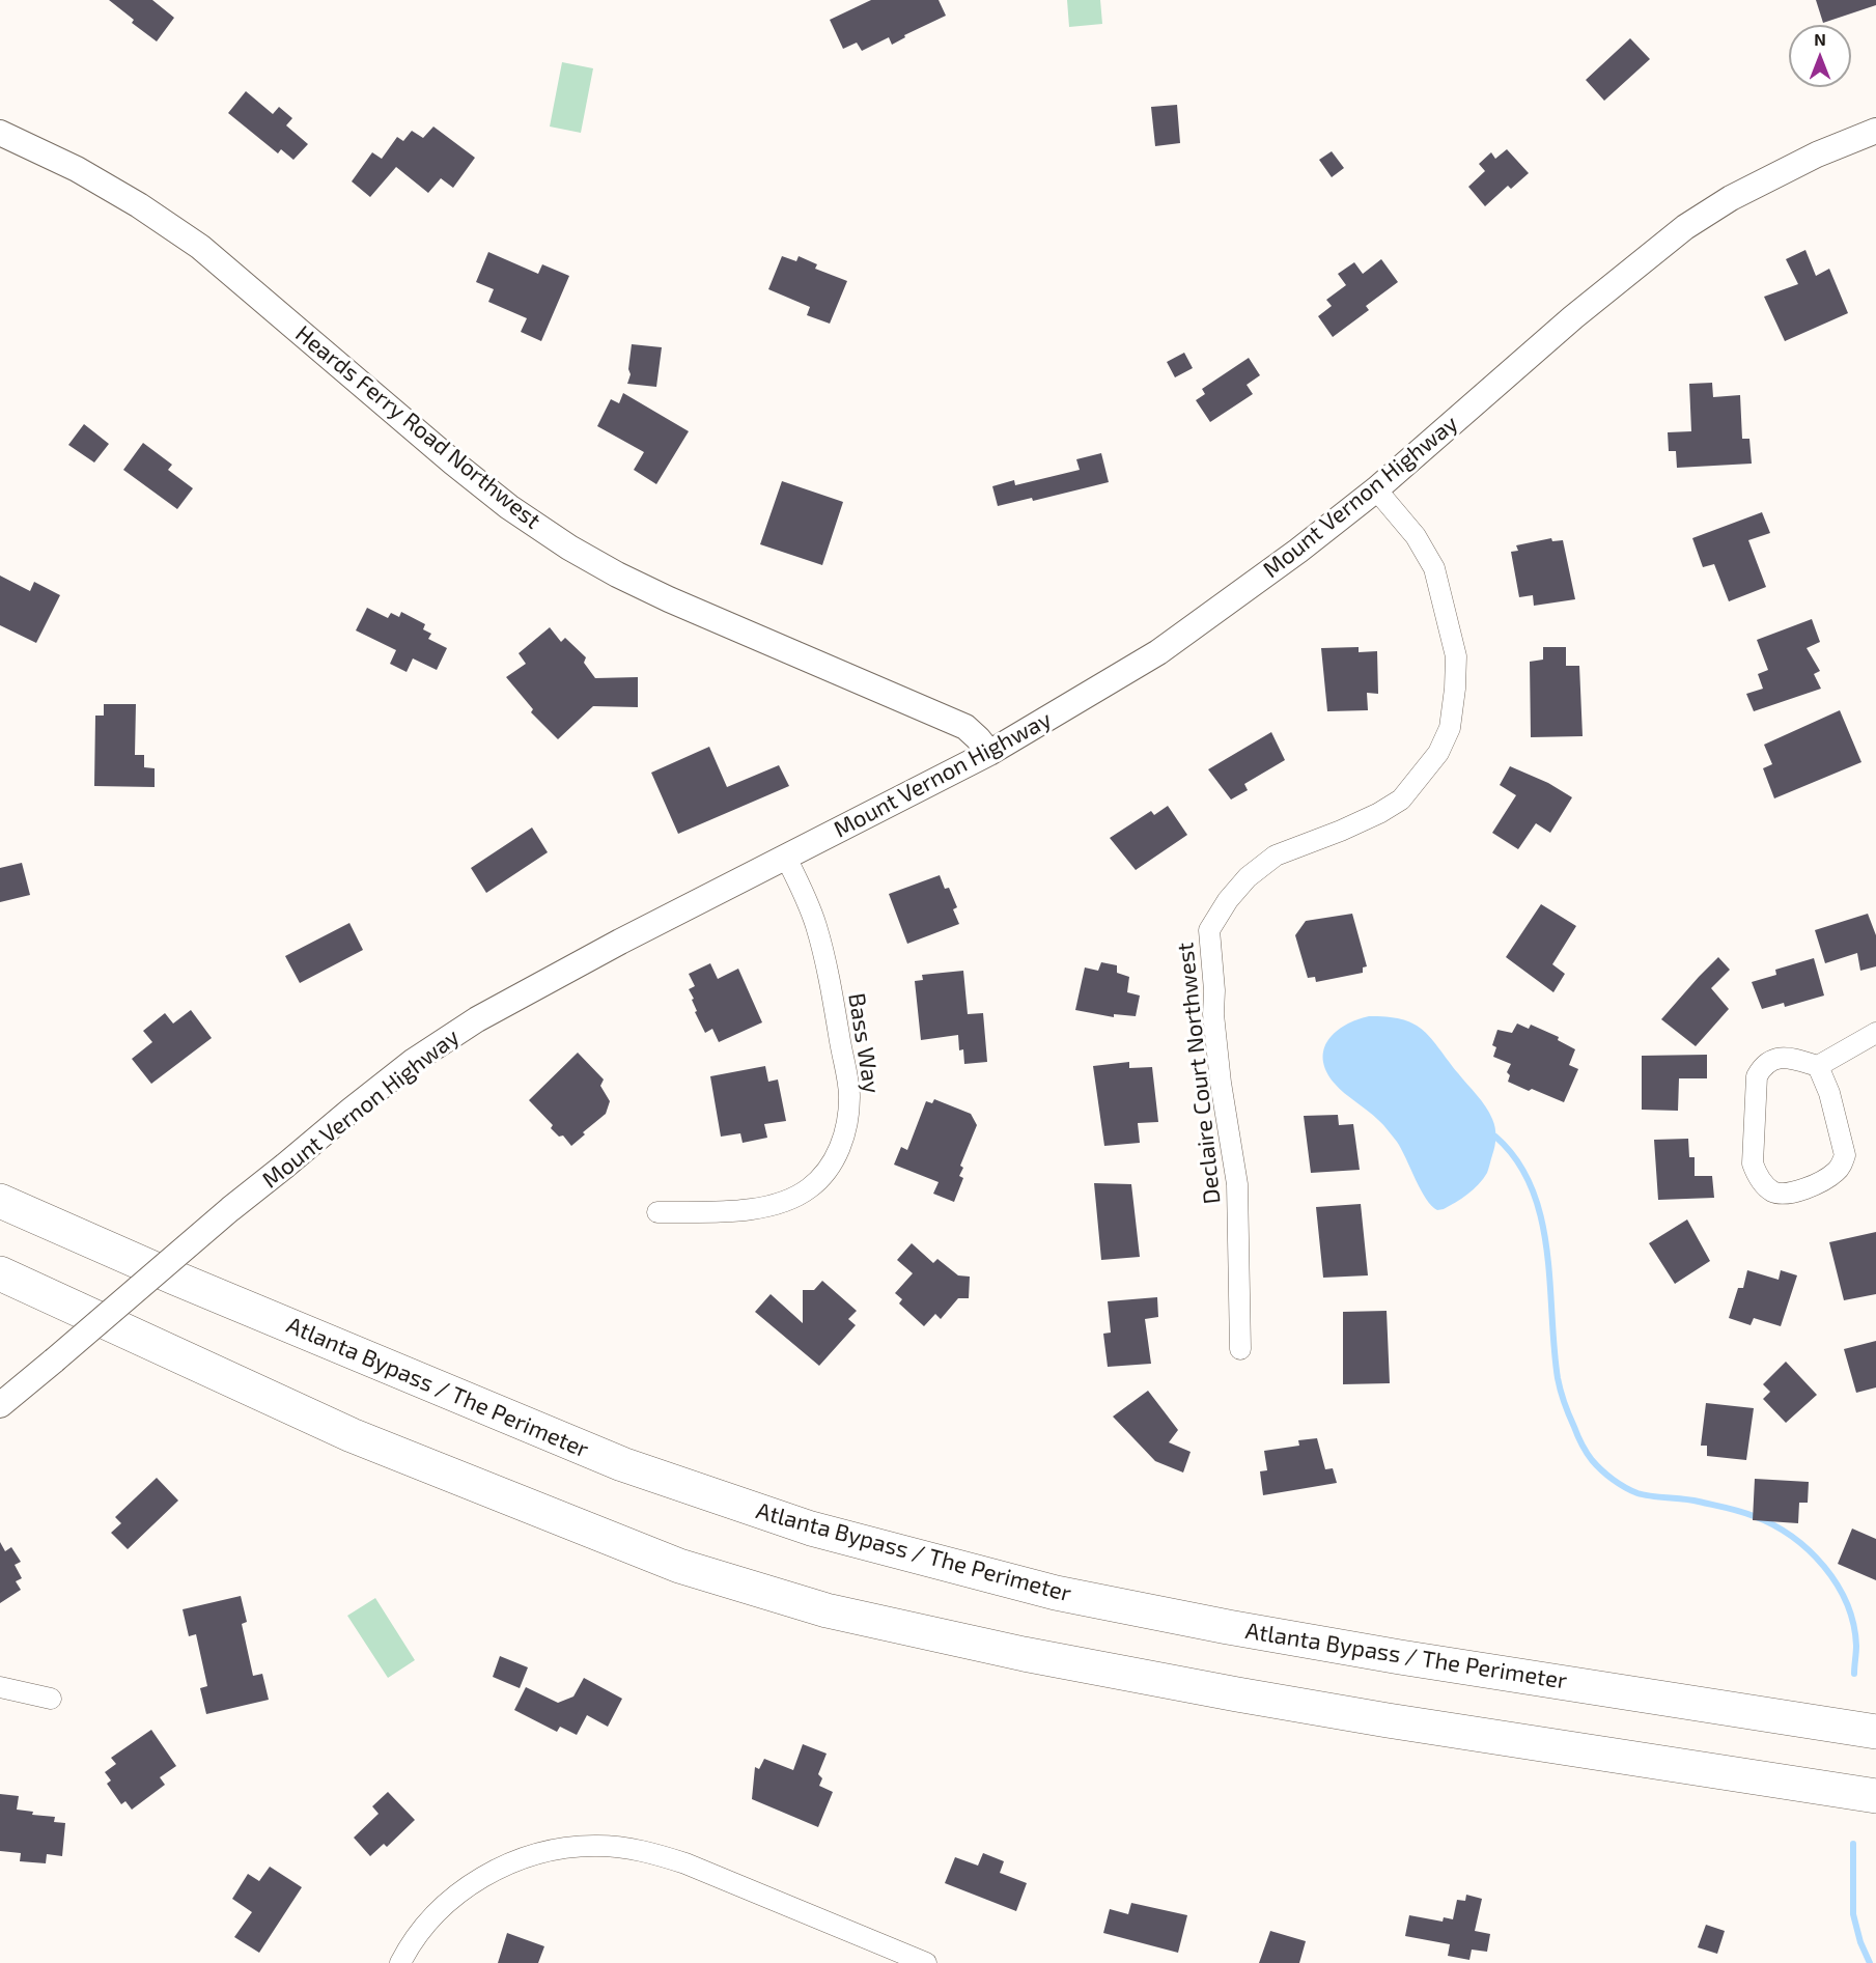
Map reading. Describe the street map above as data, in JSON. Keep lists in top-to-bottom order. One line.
{"streets":{"highway":["Atlanta Bypass / The Perimeter"],"street":["Heards Ferry Road Northwest","Mount Vernon Highway","Bass Way","Declaire Court Northwest"]},"crossings":[["Heards Ferry Road Northwest","Mount Vernon Highway"],["Mount Vernon Highway","Bass Way"],["Mount Vernon Highway","Declaire Court Northwest"]],"north":"top"}
